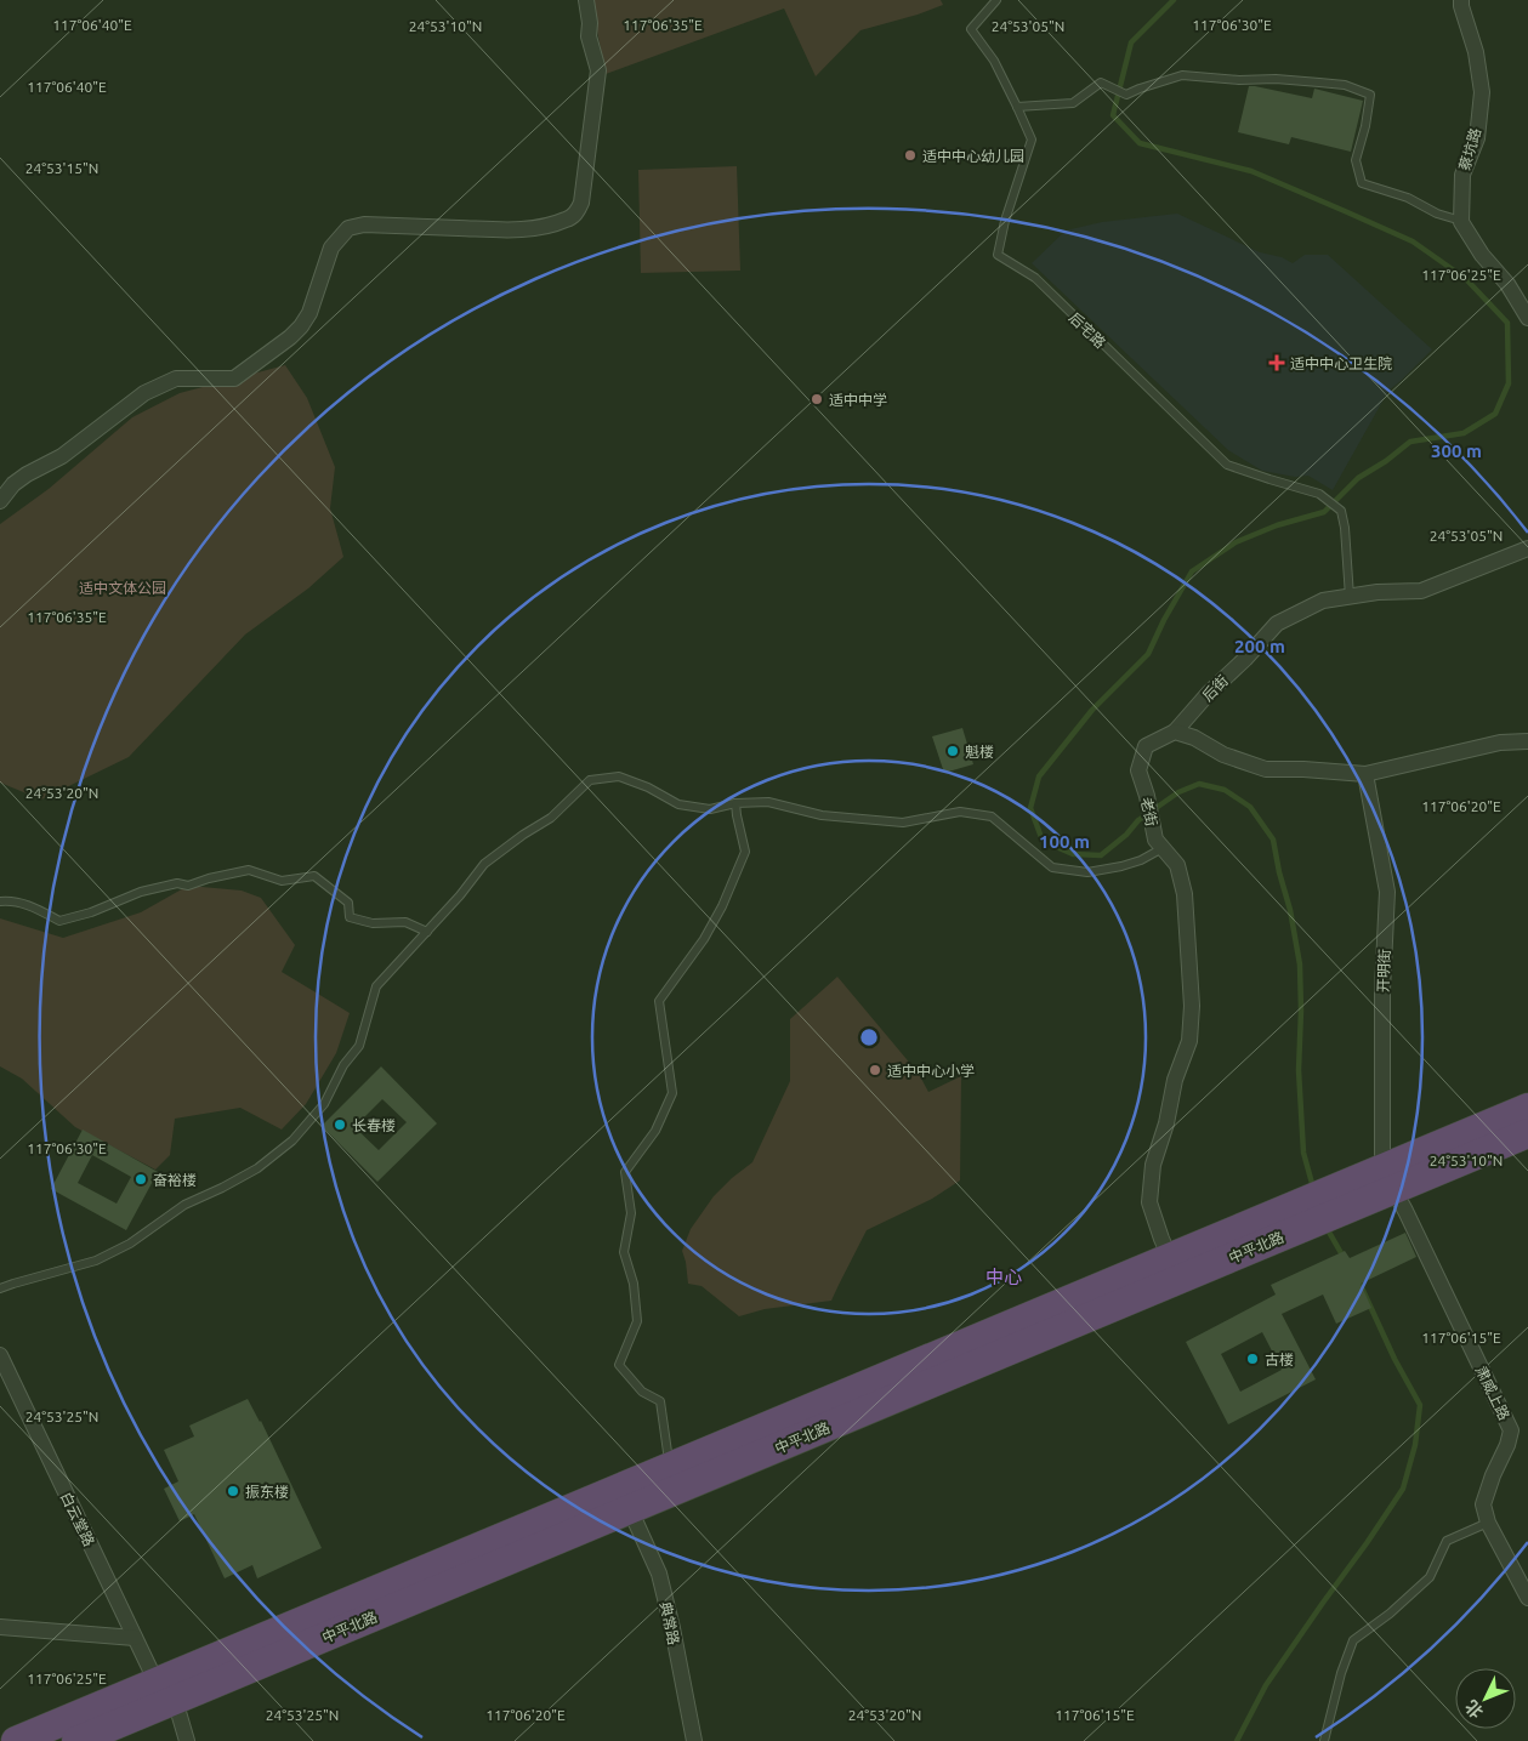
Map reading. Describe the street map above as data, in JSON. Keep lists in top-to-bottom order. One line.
{"streets":{"highway":["中平北路"],"street":["蔡坑路","后街","老街","开明街","肃威上路","白云堂路","典常路"],"lane":["后宅路"]},"crossings":[["后宅路","后街"],["后街","老街"],["开明街","中平北路"],["开明街","肃威上路"],["中平北路","肃威上路"],["中平北路","白云堂路"],["中平北路","典常路"]],"districts":["中心"],"parks":["适中文体公园"],"places":{"other":["适中中心幼儿园","适中中学","魁楼","适中中心小学","长春楼","奋裕楼","古楼","振东楼"],"health":["适中中心卫生院"]},"north":"bottom left","coordinates":["117°06'40\"E","117°06'35\"E","117°06'30\"E","24°53'10\"N","24°53'05\"N","24°53'15\"N","117°06'25\"E","24°53'20\"N","117°06'20\"E","117°06'15\"E","24°53'25\"N"],"rings":["300 m","200 m","100 m"]}
